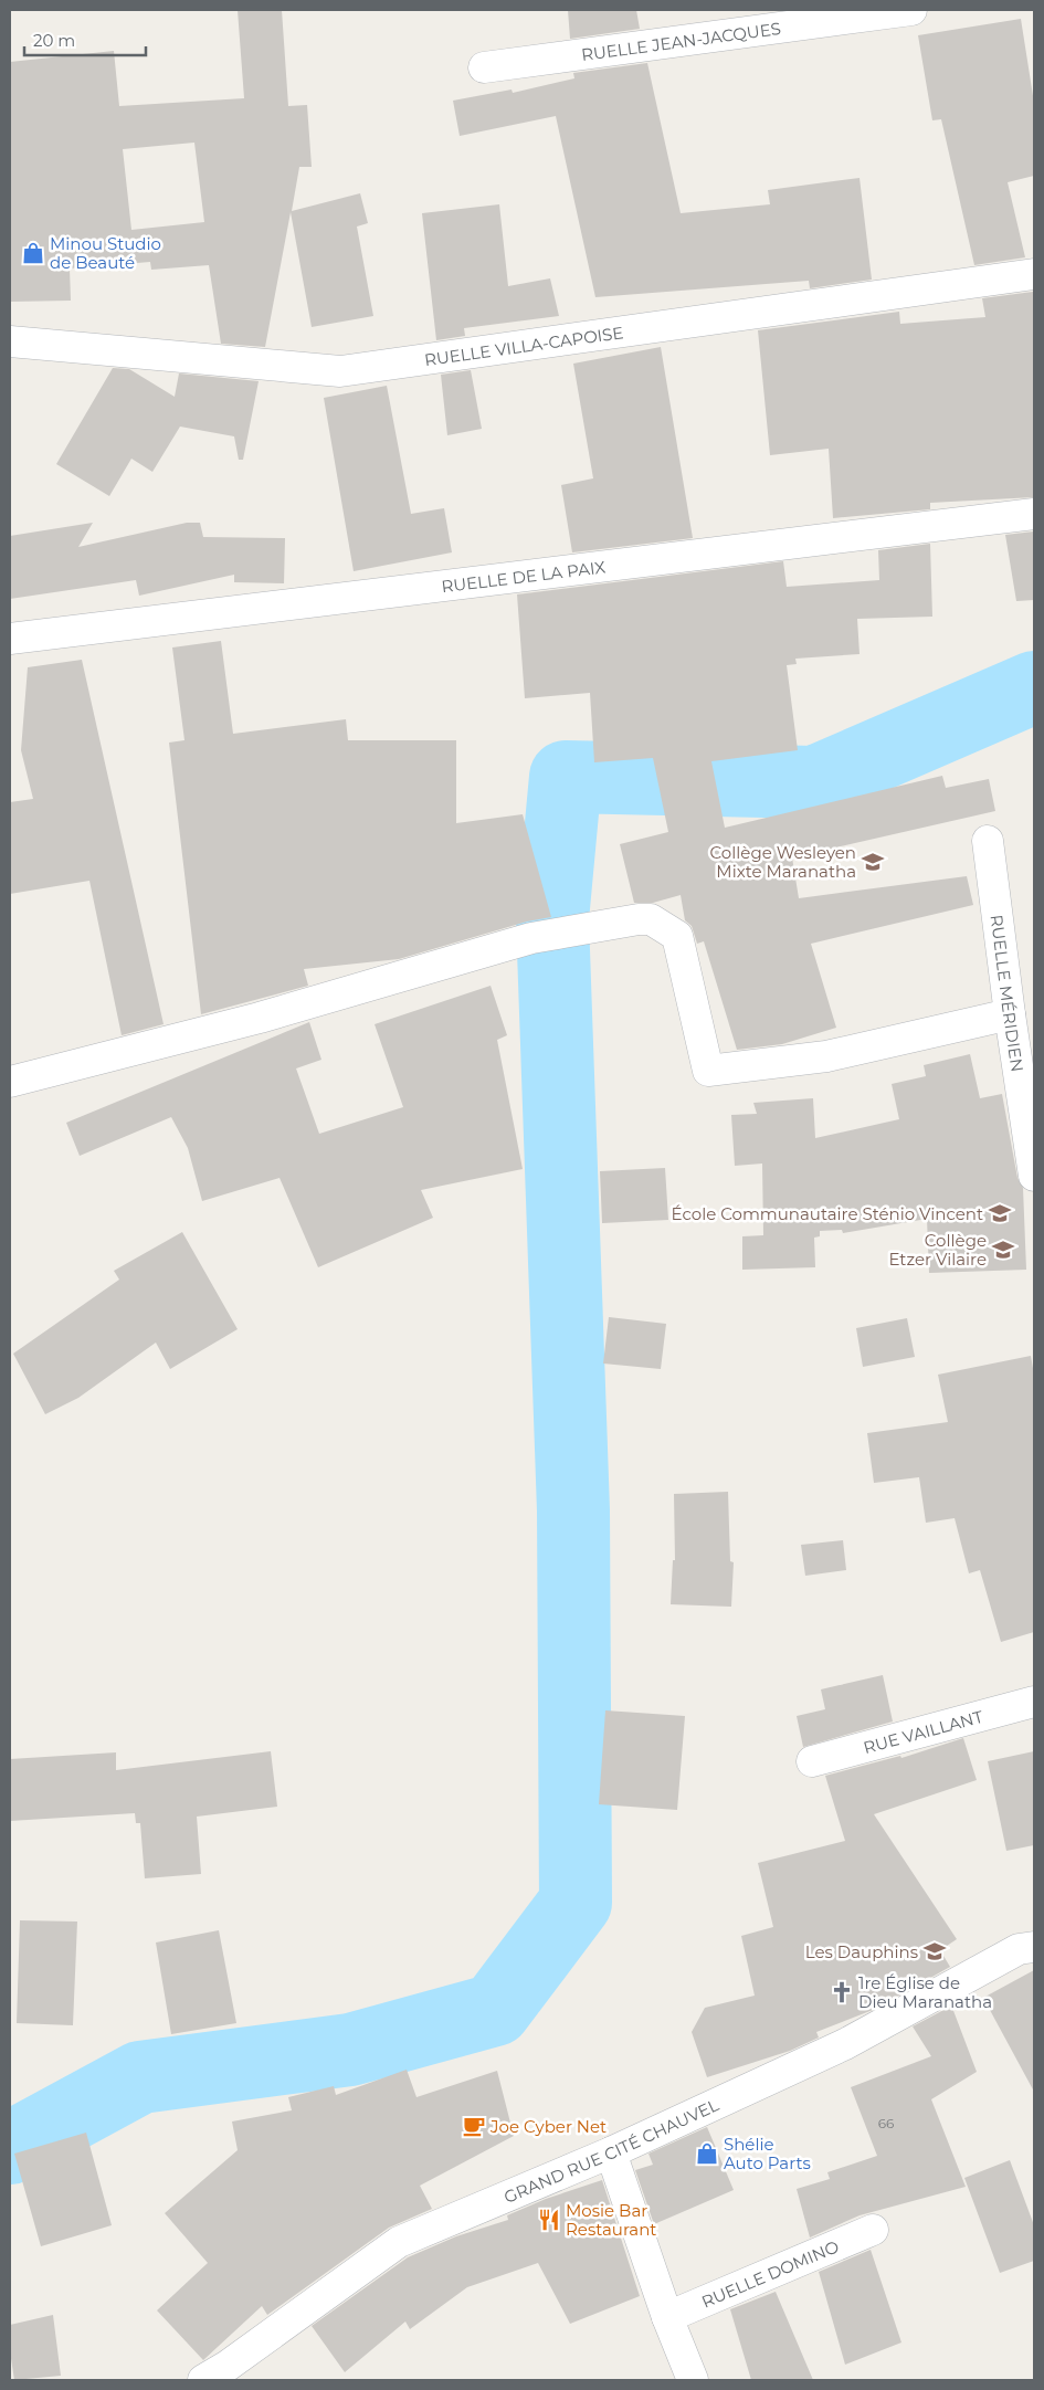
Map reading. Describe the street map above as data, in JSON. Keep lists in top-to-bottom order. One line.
{"streets":{"street":["RUELLE JEAN-JACQUES","RUELLE VILLA-CAPOISE","RUELLE DE LA PAIX","RUELLE MÉRIDIEN","RUE VAILLANT","GRAND RUE CITÉ CHAUVEL","RUELLE DOMINO"]},"places":{"shop":["Minou Studio de Beauté","Shélie Auto Parts"],"school or university":["Collège Wesleyen Mixte Maranatha","École Communautaire Sténio Vincent","Collège Etzer Vilaire","Les Dauphins"],"church":["1re Église de Dieu Maranatha"],"cafe":["Joe Cyber Net"],"restaurant":["Mosie Bar Restaurant"]},"house_numbers":["66"],"scale_bar":"20 m"}
